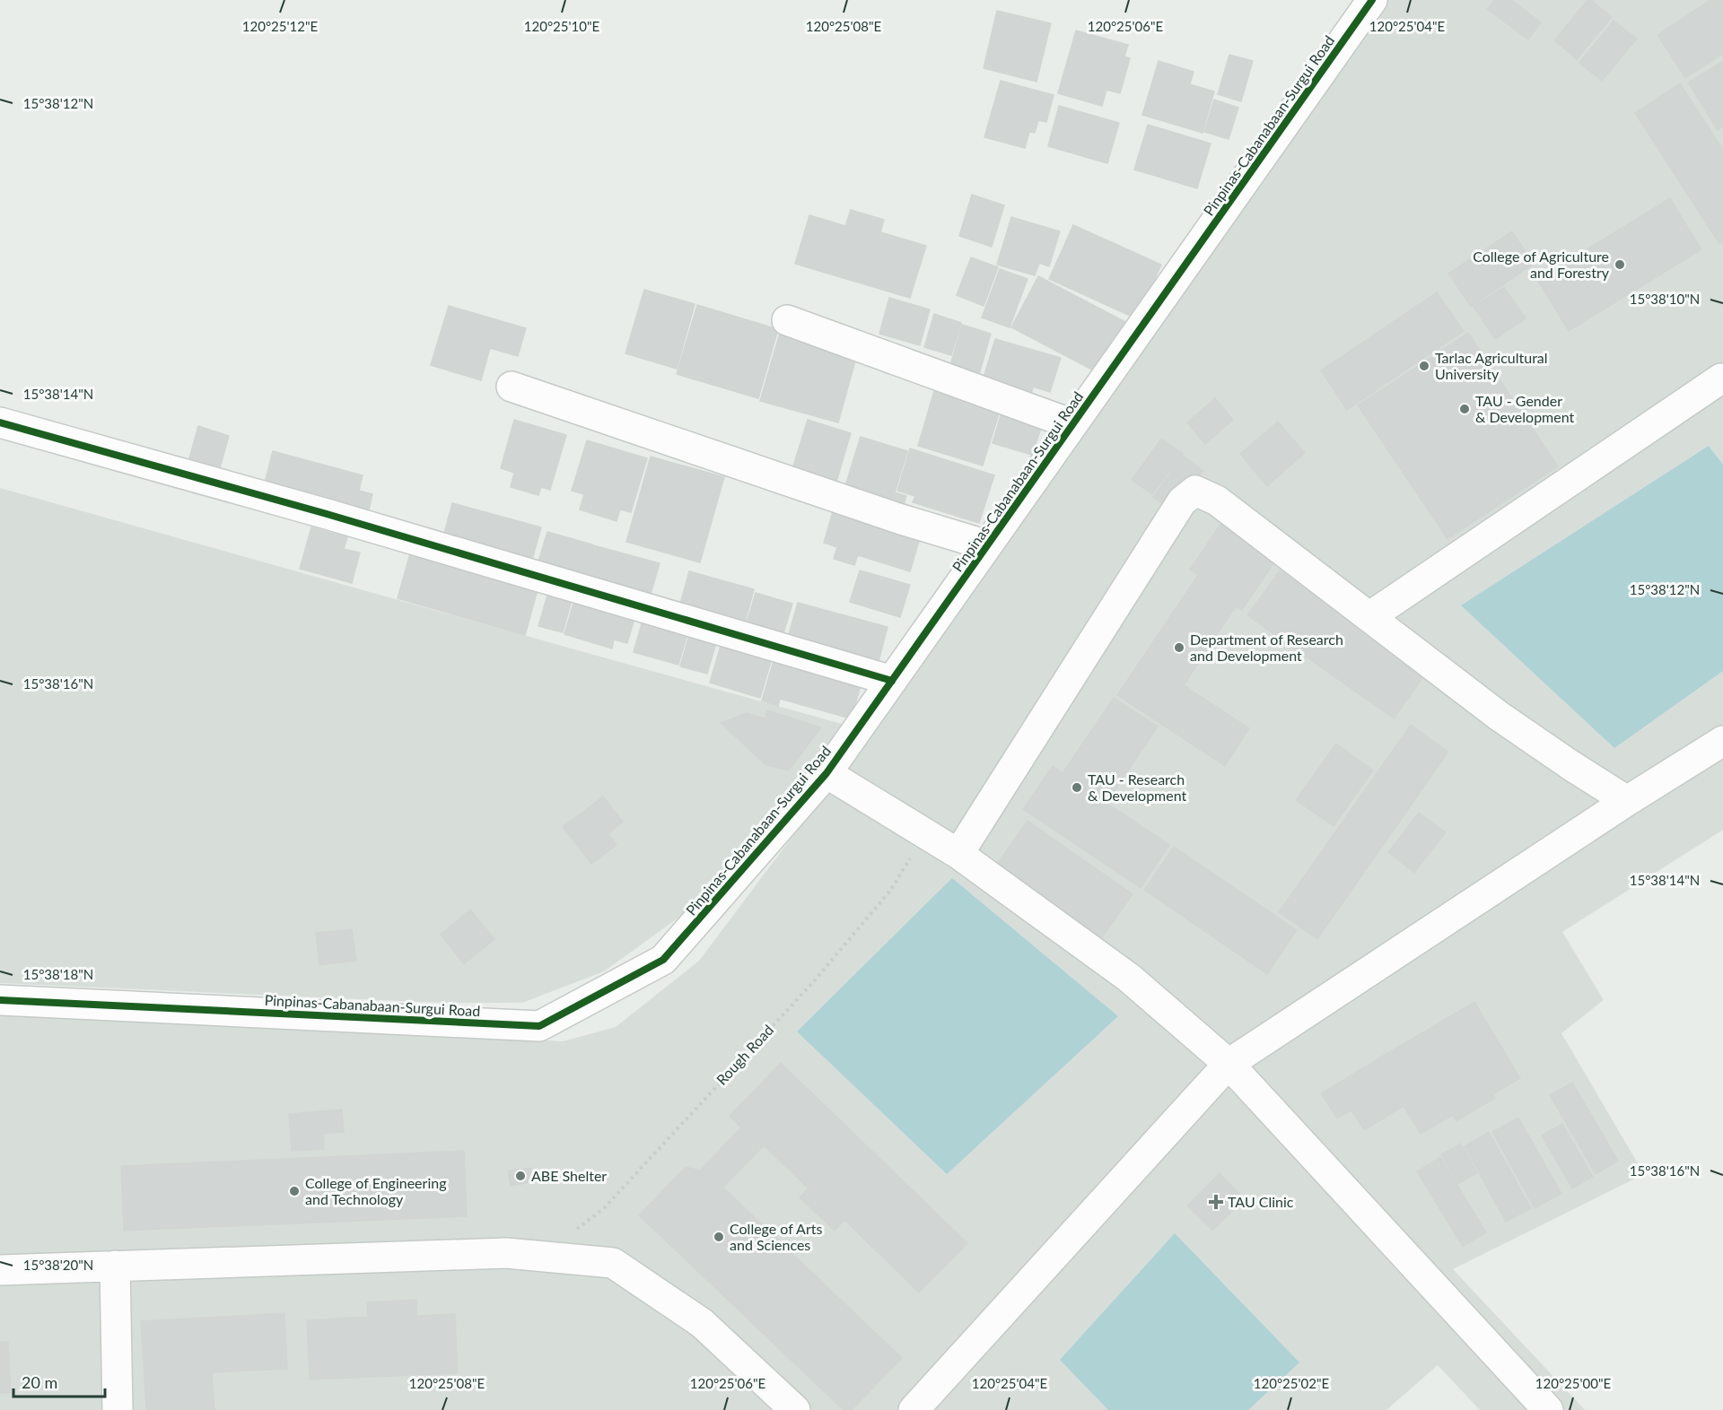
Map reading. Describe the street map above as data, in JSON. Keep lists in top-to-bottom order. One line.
{"streets":{"street":["Pinpinas-Cabanabaan-Surgui Road"],"path":["Rough Road"]},"places":{"other":["College of Agriculture and Forestry","Tarlac Agricultural University","TAU - Gender & Development","Department of Research and Development","TAU - Research & Development","ABE Shelter","College of Engineering and Technology","College of Arts and Sciences"],"health":["TAU Clinic"]},"scale_bar":"20 m","coordinates":["120°25'12\"E","120°25'10\"E","120°25'08\"E","120°25'06\"E","120°25'04\"E","15°38'12\"N","15°38'10\"N","15°38'14\"N","15°38'16\"N","15°38'18\"N","15°38'20\"N","120°25'02\"E","120°25'00\"E"]}
